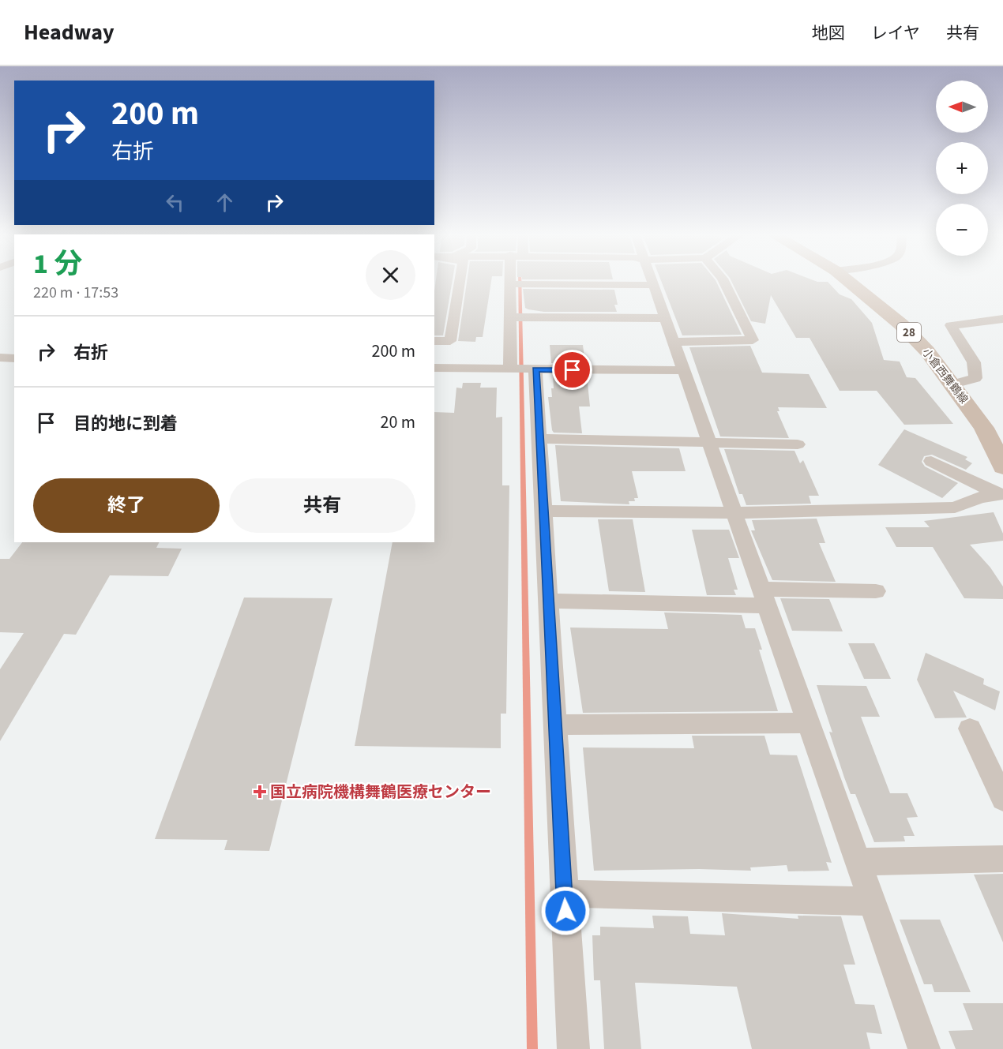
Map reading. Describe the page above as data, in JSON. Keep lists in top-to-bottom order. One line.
{"streets":{"main road":["28","小倉西舞鶴線"]},"places":{"health":["国立病院機構舞鶴医療センター"]},"north":"left","page":{"header":"Headway","nav":["地図","レイヤ","共有"],"map_buttons":["+","−"],"turn":["200 m","右折"],"heading":["1 分","220 m · 17:53"],"list":[{"name":"右折","value":"200 m"},{"name":"目的地に到着","value":"20 m"}],"buttons":["終了","共有"]}}
